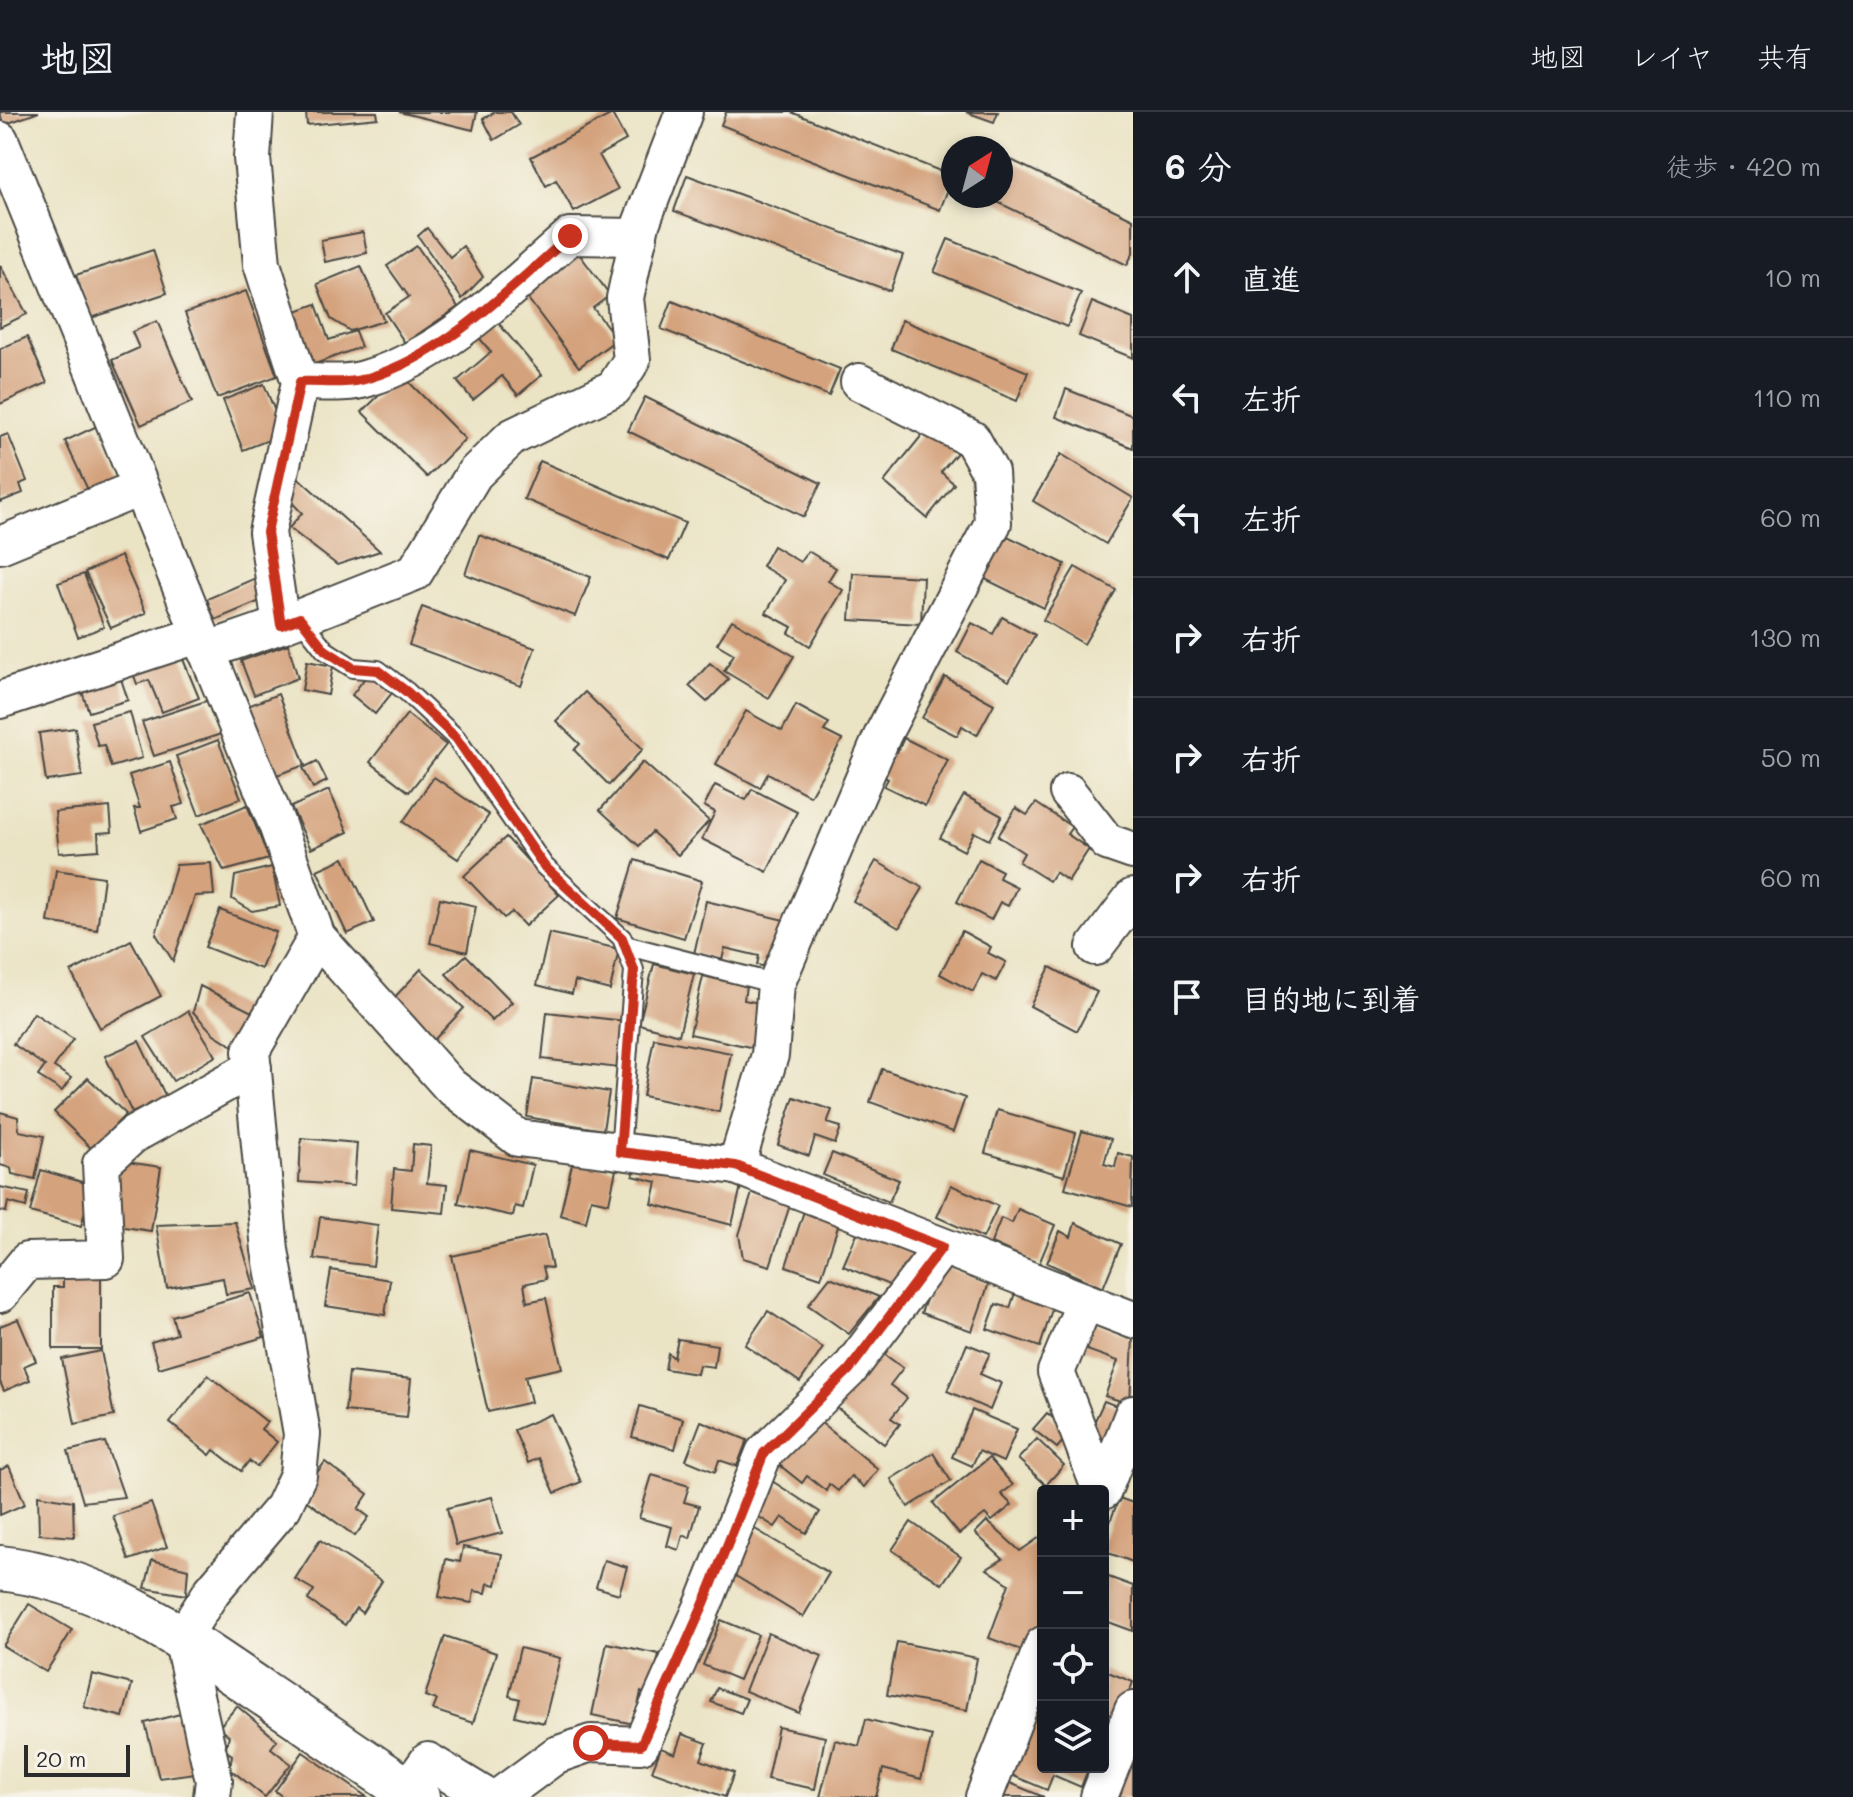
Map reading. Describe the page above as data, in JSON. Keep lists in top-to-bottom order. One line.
{"scale_bar":"20 m","north":"top right","page":{"header":"地図","nav":["地図","レイヤ","共有"],"heading":["6 分","徒歩 · 420 m"],"list":[["直進","10 m"],["左折","110 m"],["左折","60 m"],["右折","130 m"],["右折","50 m"],["右折","60 m"],"目的地に到着"],"map_buttons":["+","−"],"scale":"20 m"}}
